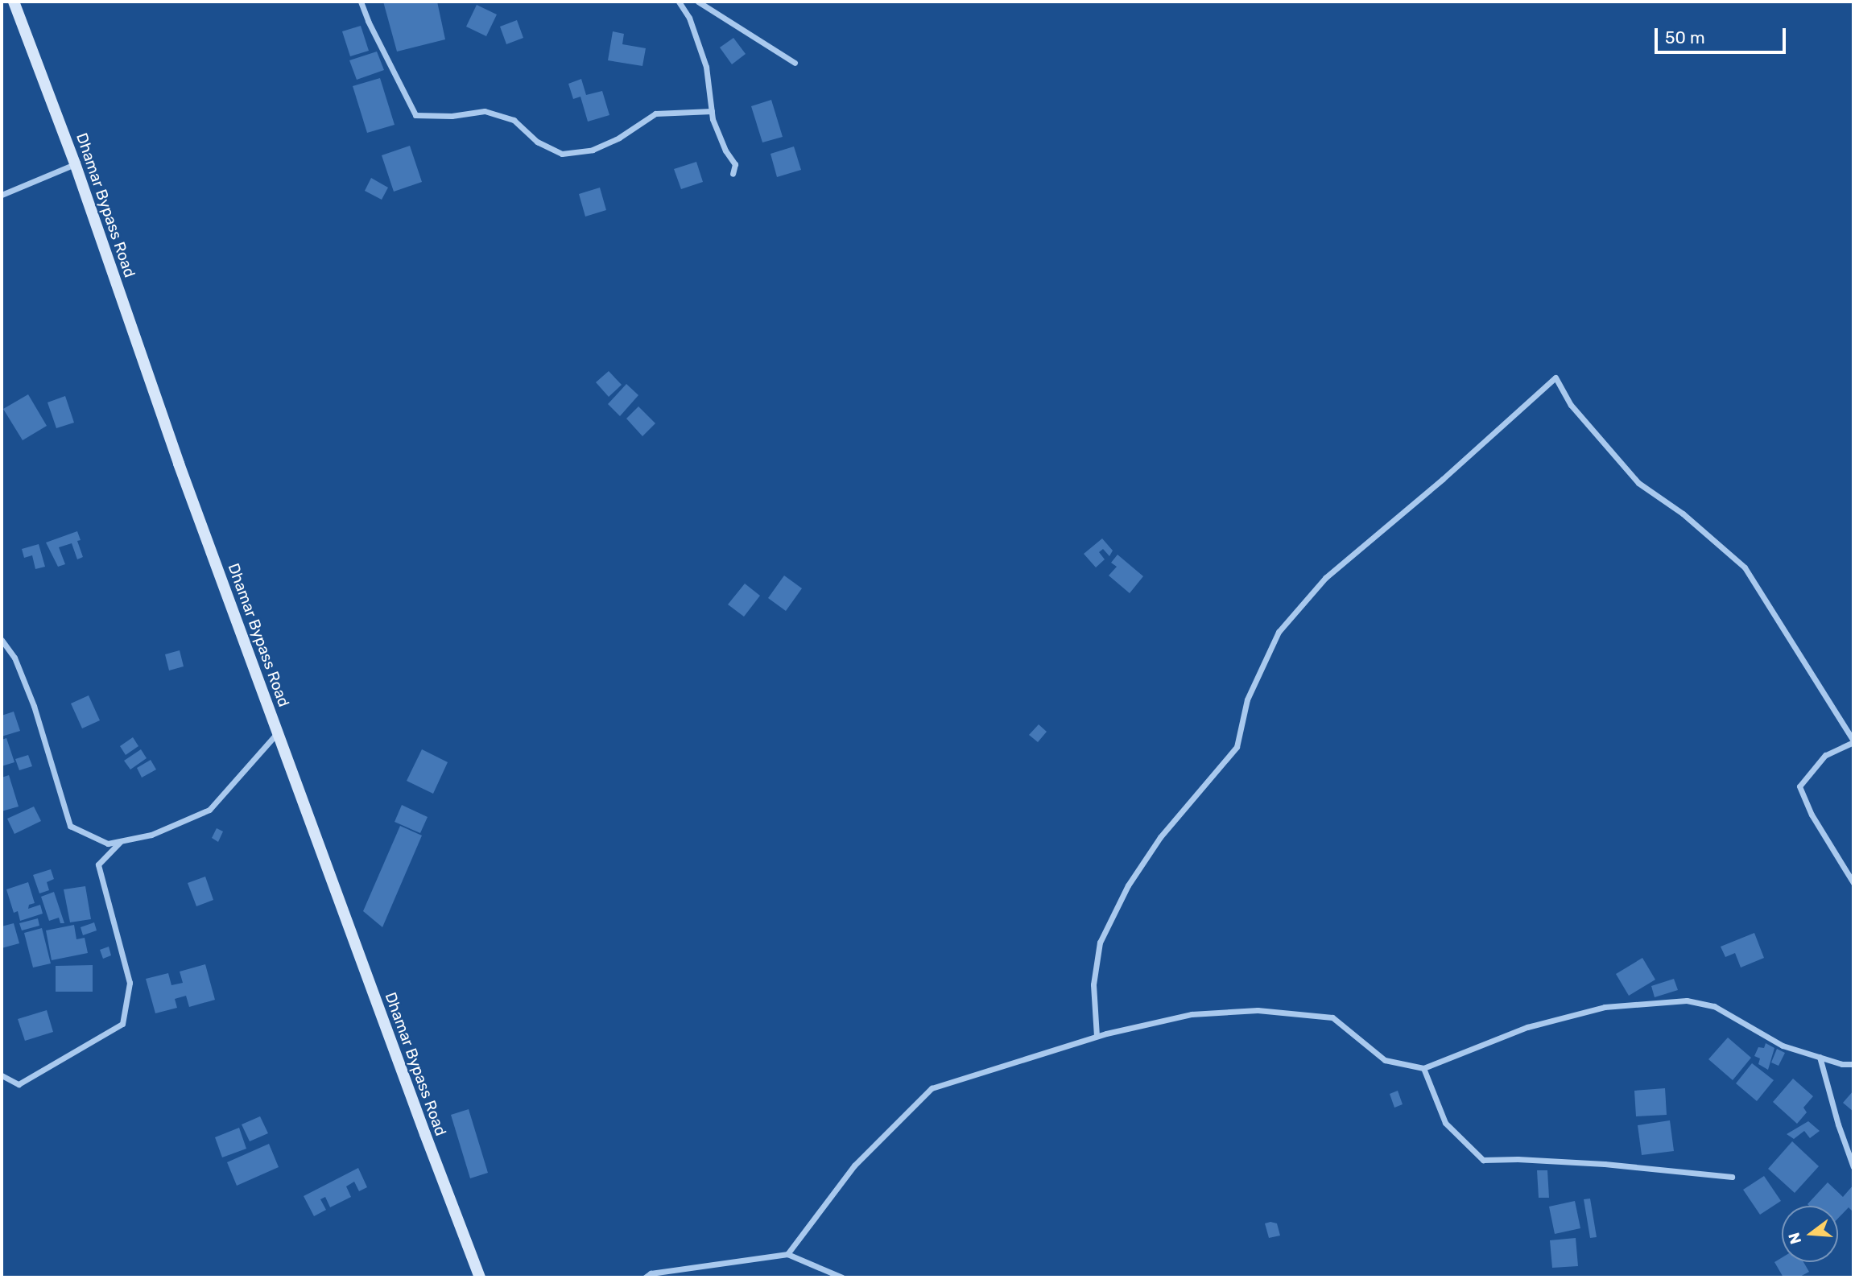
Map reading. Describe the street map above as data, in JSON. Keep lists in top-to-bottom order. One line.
{"streets":{"main road":["Dhamar Bypass Road"]},"scale_bar":"50 m","north":"left"}
